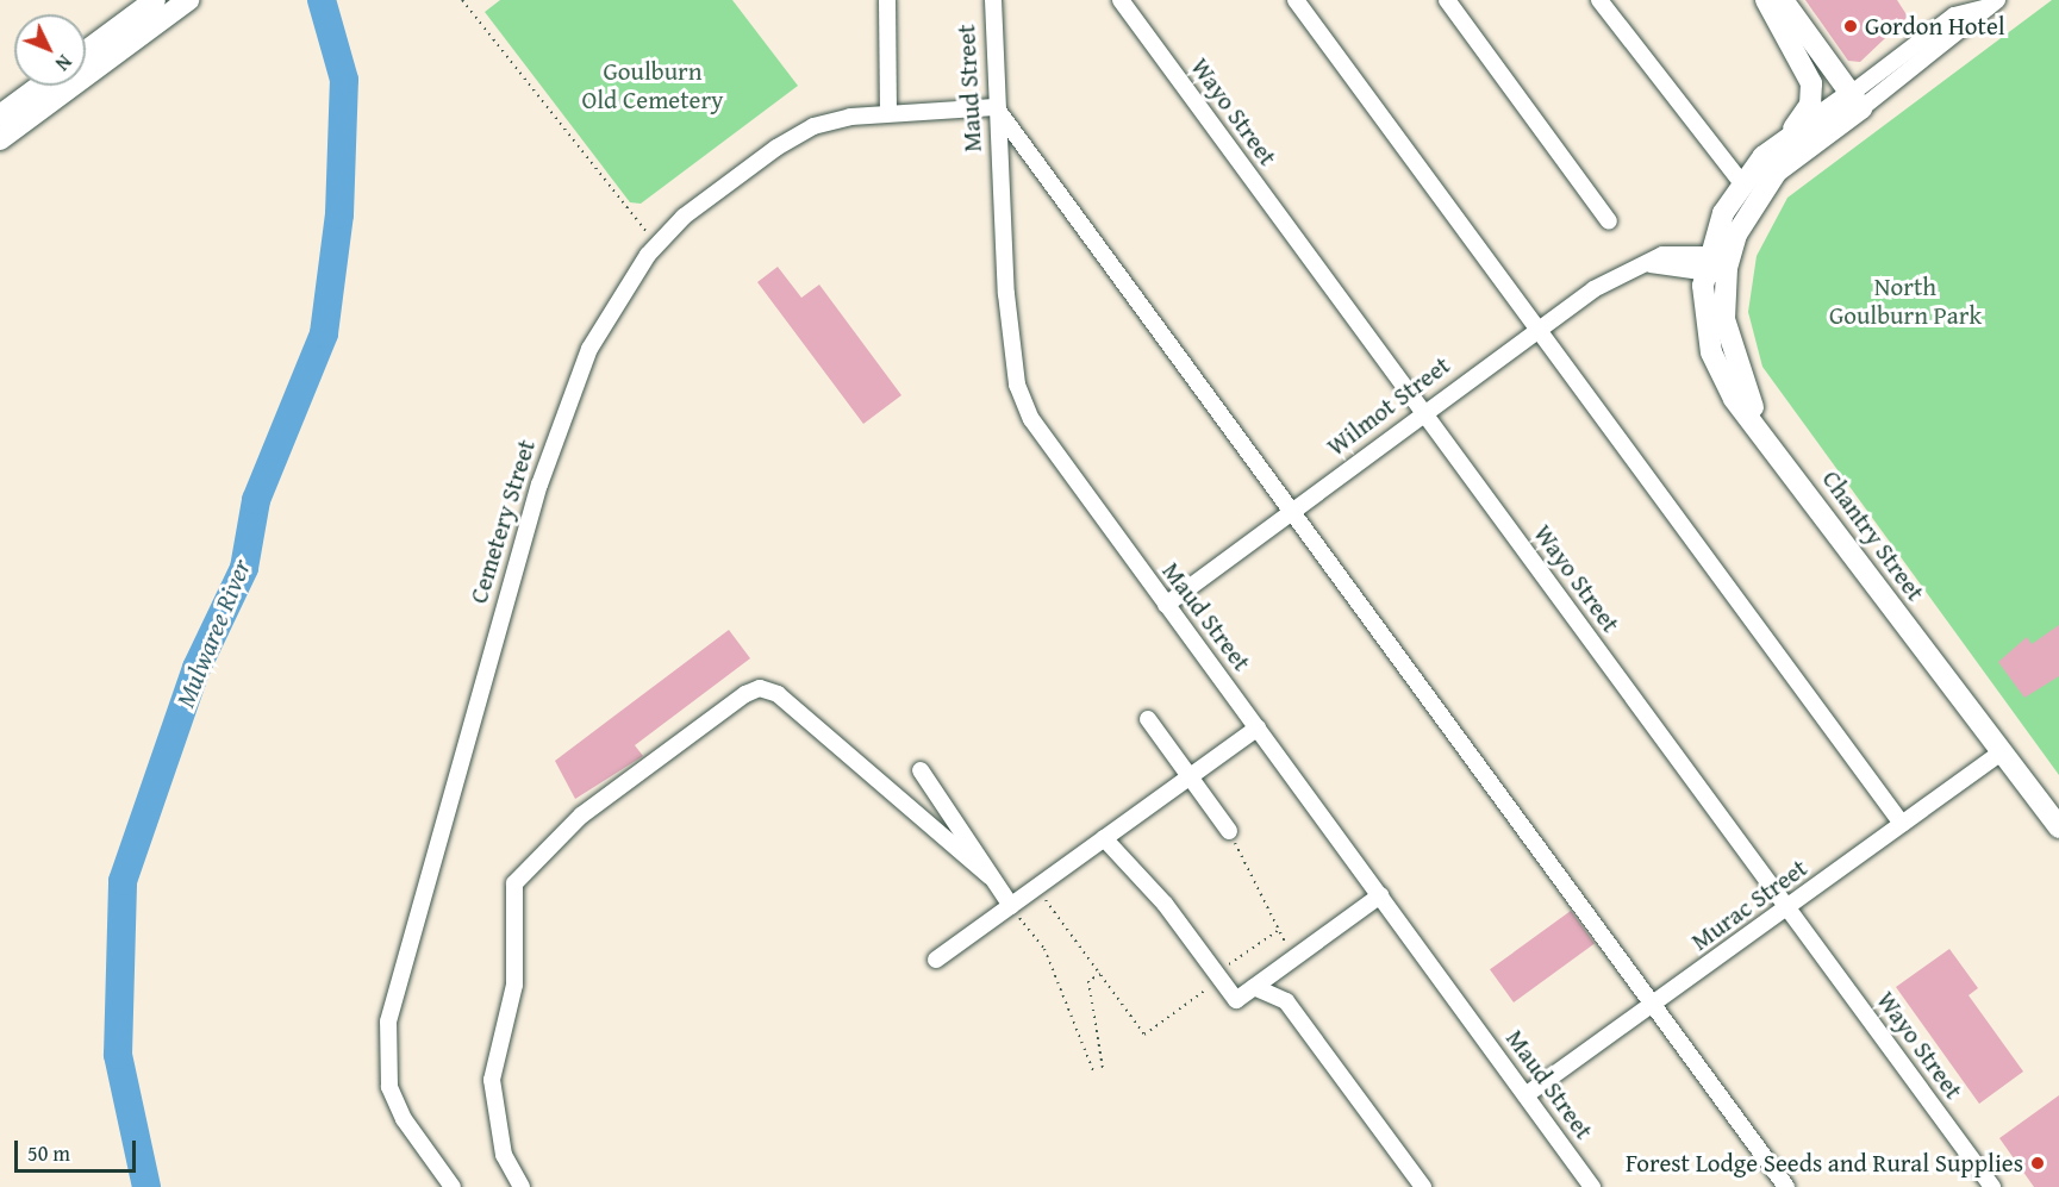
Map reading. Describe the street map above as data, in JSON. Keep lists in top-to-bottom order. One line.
{"streets":{"main road":["Chantry Street"],"street":["Maud Street","Wayo Street","Wilmot Street","Cemetery Street","Murac Street"]},"crossings":[["Maud Street","Wilmot Street"],["Maud Street","Cemetery Street"],["Maud Street","Murac Street"],["Wayo Street","Wilmot Street"],["Wayo Street","Murac Street"],["Wilmot Street","Chantry Street"],["Chantry Street","Murac Street"]],"water":["Mulwaree River"],"parks":["Goulburn Old Cemetery","North Goulburn Park"],"places":["Gordon Hotel","Forest Lodge Seeds and Rural Supplies"],"scale_bar":"50 m","north":"bottom right"}
